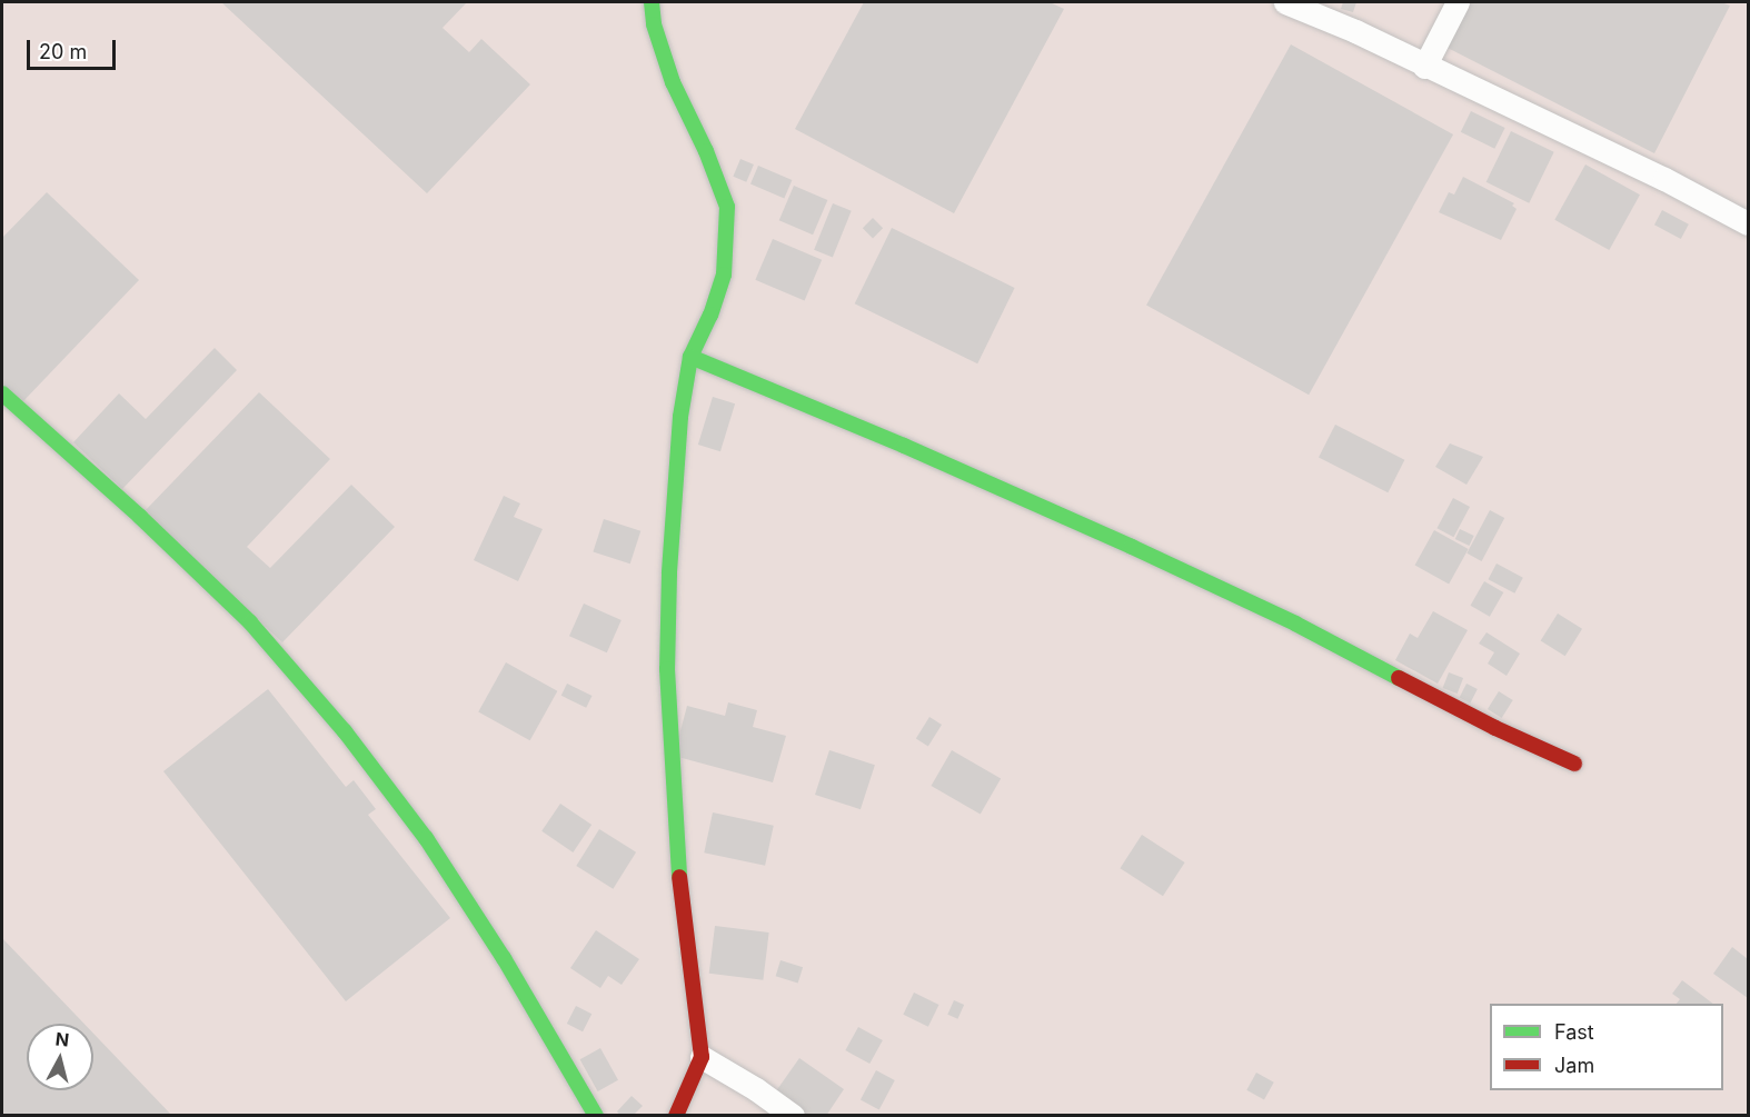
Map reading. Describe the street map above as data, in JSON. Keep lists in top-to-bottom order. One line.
{"legend":["Fast","Jam"],"scale_bar":"20 m","north":"top"}
